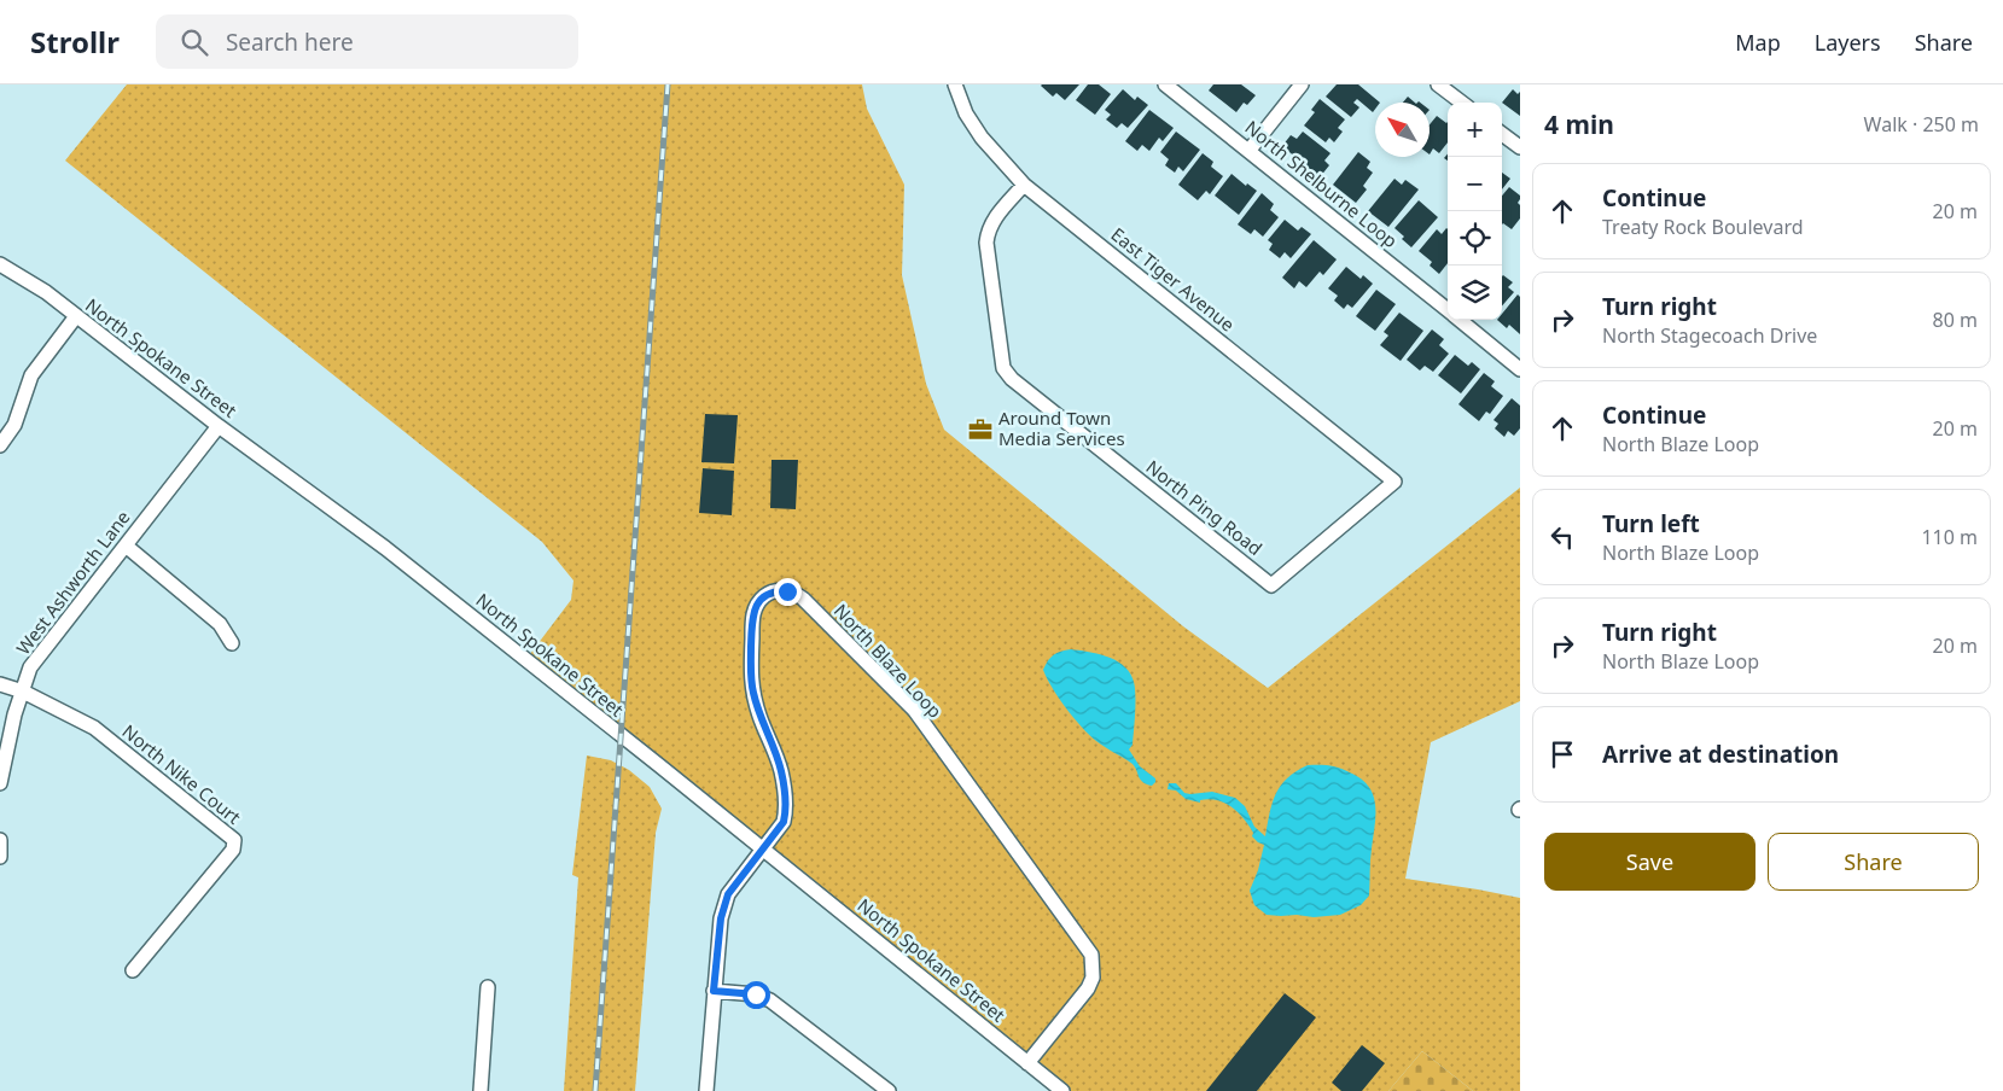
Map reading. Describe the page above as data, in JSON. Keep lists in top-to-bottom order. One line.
{"streets":{"street":["North Shelburne Loop","East Tiger Avenue","North Spokane Street","North Ping Road","West Ashworth Lane","North Blaze Loop","North Nike Court"]},"crossings":[["East Tiger Avenue","North Ping Road"],["North Spokane Street","West Ashworth Lane"],["North Spokane Street","North Blaze Loop"],["West Ashworth Lane","North Nike Court"]],"places":{"office":["Around Town Media Services"]},"north":"top left","page":{"header":"Strollr","search":"Search here","nav":["Map","Layers","Share"],"heading":["4 min","Walk · 250 m"],"map_buttons":["+","−"],"list":[["Continue","Treaty Rock Boulevard","20 m"],["Turn right","North Stagecoach Drive","80 m"],["Continue","North Blaze Loop","20 m"],["Turn left","North Blaze Loop","110 m"],["Turn right","North Blaze Loop","20 m"],"Arrive at destination"],"buttons":["Save","Share"]}}
